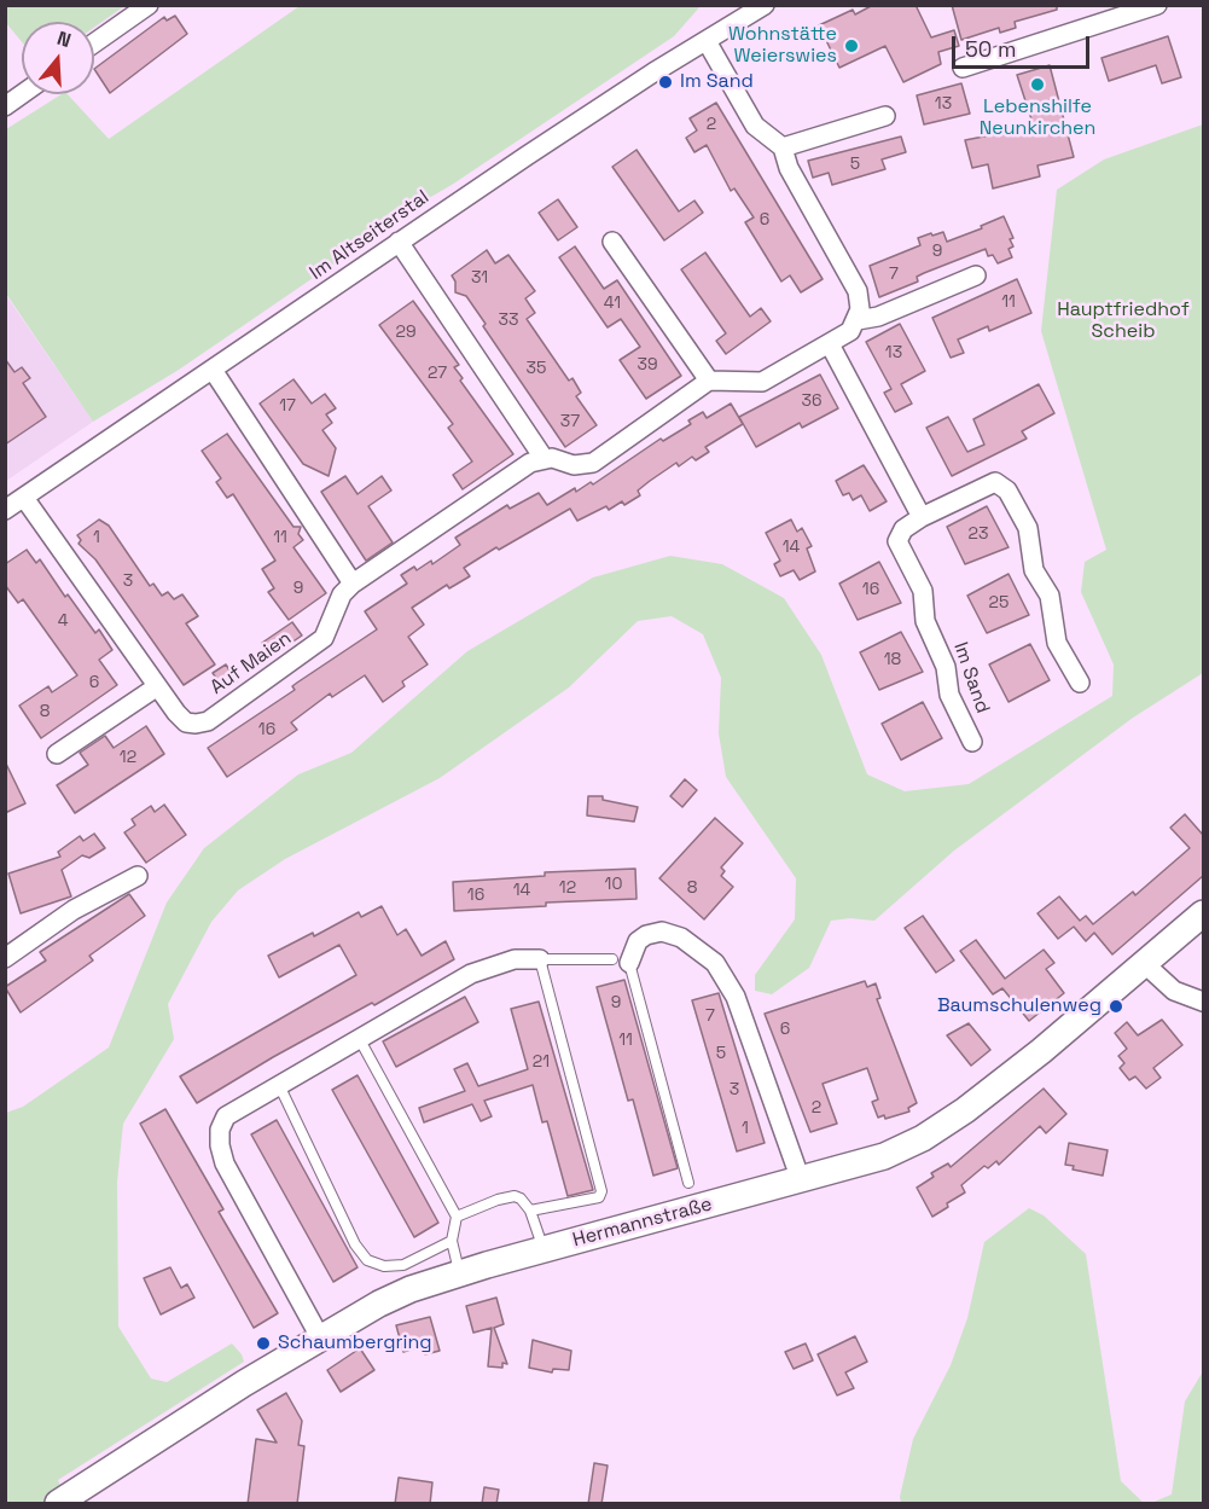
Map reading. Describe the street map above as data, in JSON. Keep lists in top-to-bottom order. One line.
{"streets":{"street":["Im Altseiterstal","Auf Maien","Im Sand","Hermannstraße"]},"crossings":[["Im Altseiterstal","Auf Maien"]],"parks":["Hauptfriedhof Scheib"],"places":["Wohnstätte Weierswies","Im Sand","Lebenshilfe Neunkirchen","Baumschulenweg","Schaumbergring"],"house_numbers":["13","2","5","6","9","7","31","11","41","33","29","13","39","35","27","36","17","37","23","1","11","14","3","9","16","25","4","18","6","8","16","12","10","12","8","14","16","9","7","6","11","5","21","3","2","1"],"scale_bar":"50 m","north":"top"}
